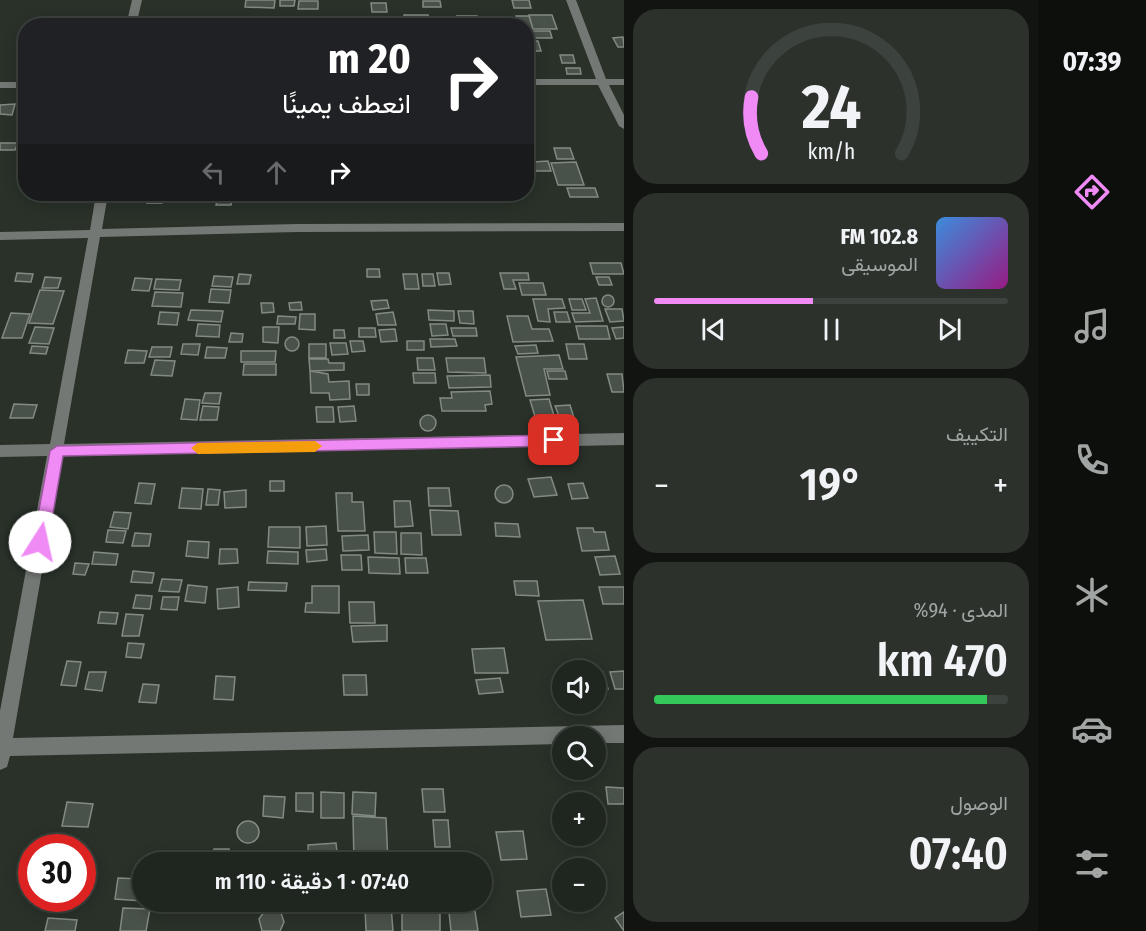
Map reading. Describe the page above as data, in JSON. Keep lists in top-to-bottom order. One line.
{"page":{"tabs":"07:39","turn":["20 m","انعطف يمينًا"],"song":["102.8 FM","الموسيقى"],"tile":["التكييف",["المدى · 94%","470 km"],["الوصول","07:40"]],"heat":["−","19°","+"],"map_buttons":["+","−"],"limit":"30","trip":"07:40 · 1 دقيقة · 110 m","gauge":["24","km/h"]}}
